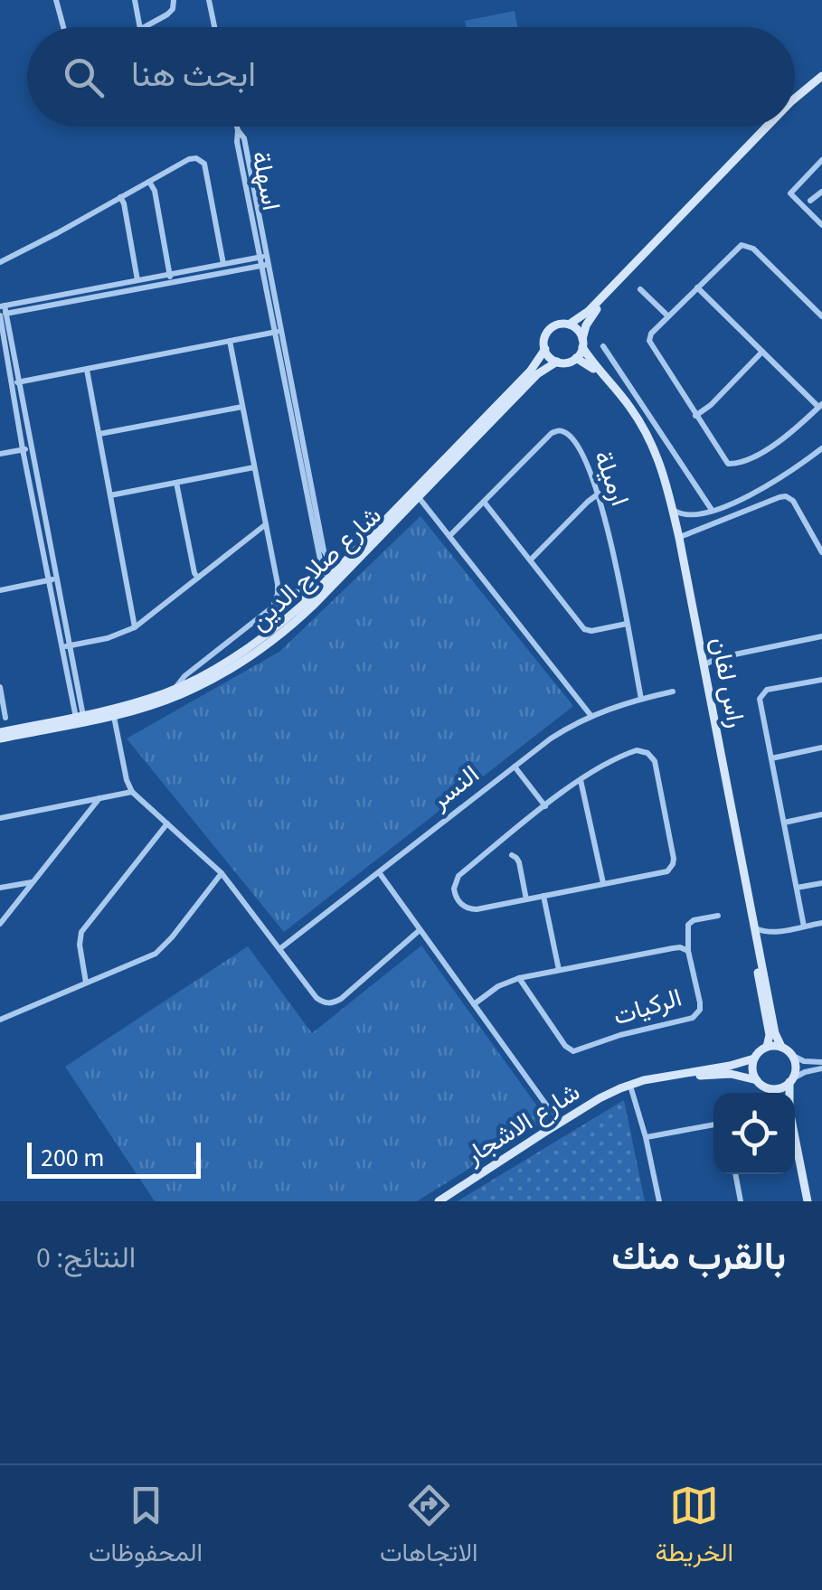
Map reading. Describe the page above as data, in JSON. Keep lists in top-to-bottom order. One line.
{"streets":{"street":["اسهلة","ارميلة","شارع صلاح الدين","راس لفان","النسر","الركيات","شارع الاشجار"]},"crossings":[["اسهلة","شارع صلاح الدين"],["ارميلة","النسر"],["شارع صلاح الدين","راس لفان"],["راس لفان","شارع الاشجار"]],"scale_bar":"200 m","page":{"search":"ابحث هنا","scale":"200 m","heading":["بالقرب منك","النتائج: 0"],"nav":["الخريطة","الاتجاهات","المحفوظات"]}}
